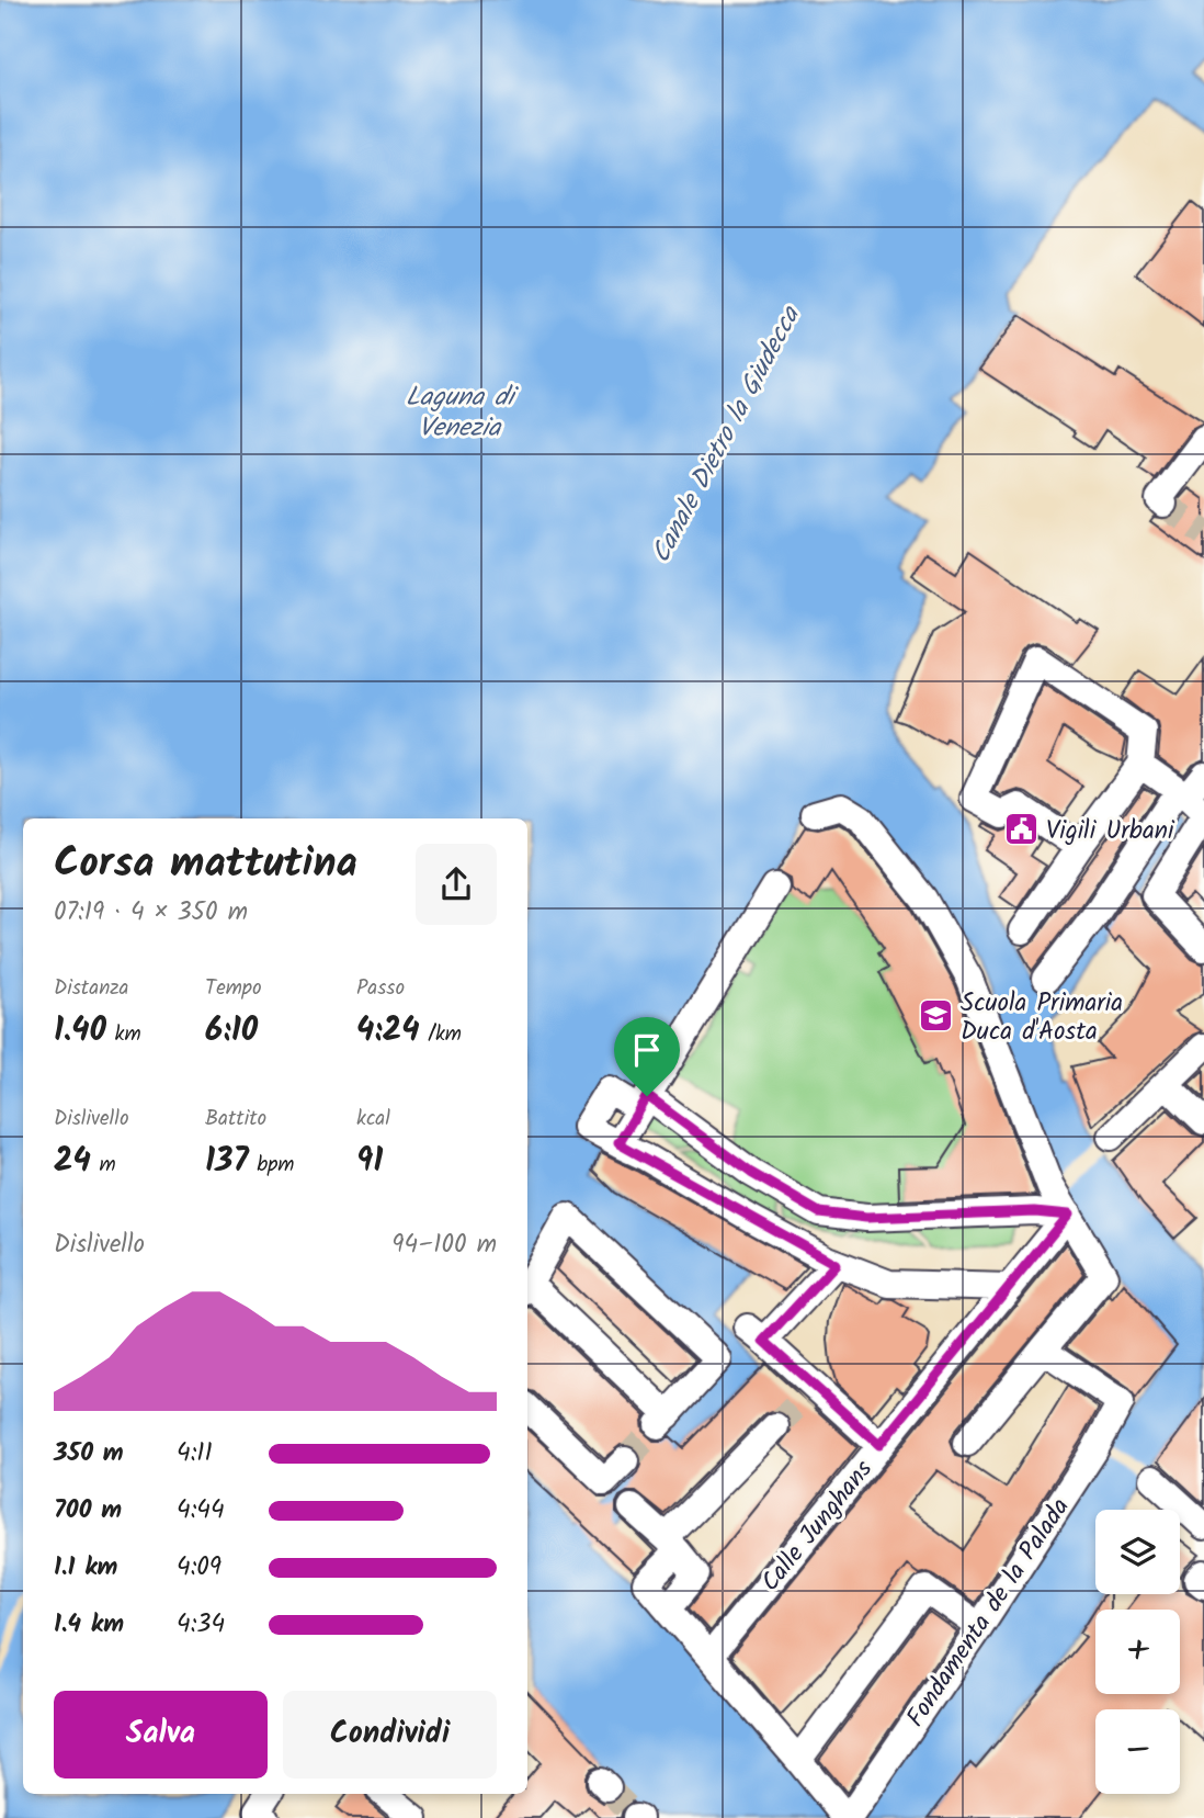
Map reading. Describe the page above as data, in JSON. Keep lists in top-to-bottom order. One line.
{"streets":{"street":["Calle Junghans","Fondamenta de la Palada"]},"water":["Laguna di Venezia","Canale Dietro la Giudecca"],"places":{"public building":["Vigili Urbani"],"school or university":["Scuola Primaria Duca d'Aosta"]},"page":{"heading":["Corsa mattutina","07:19 · 4 × 350 m"],"stats":[["Distanza","1.40 km"],["Tempo","6:10"],["Passo","4:24 /km"],["Dislivello","24 m"],["Battito","137 bpm"],["kcal","91"]],"chart":["Dislivello","94–100 m"],"list":[{"name":"350 m","note":"4:11"},{"name":"700 m","note":"4:44"},{"name":"1.1 km","note":"4:09"},{"name":"1.4 km","note":"4:34"}],"map_buttons":["+","−"],"buttons":["Salva","Condividi"]}}
